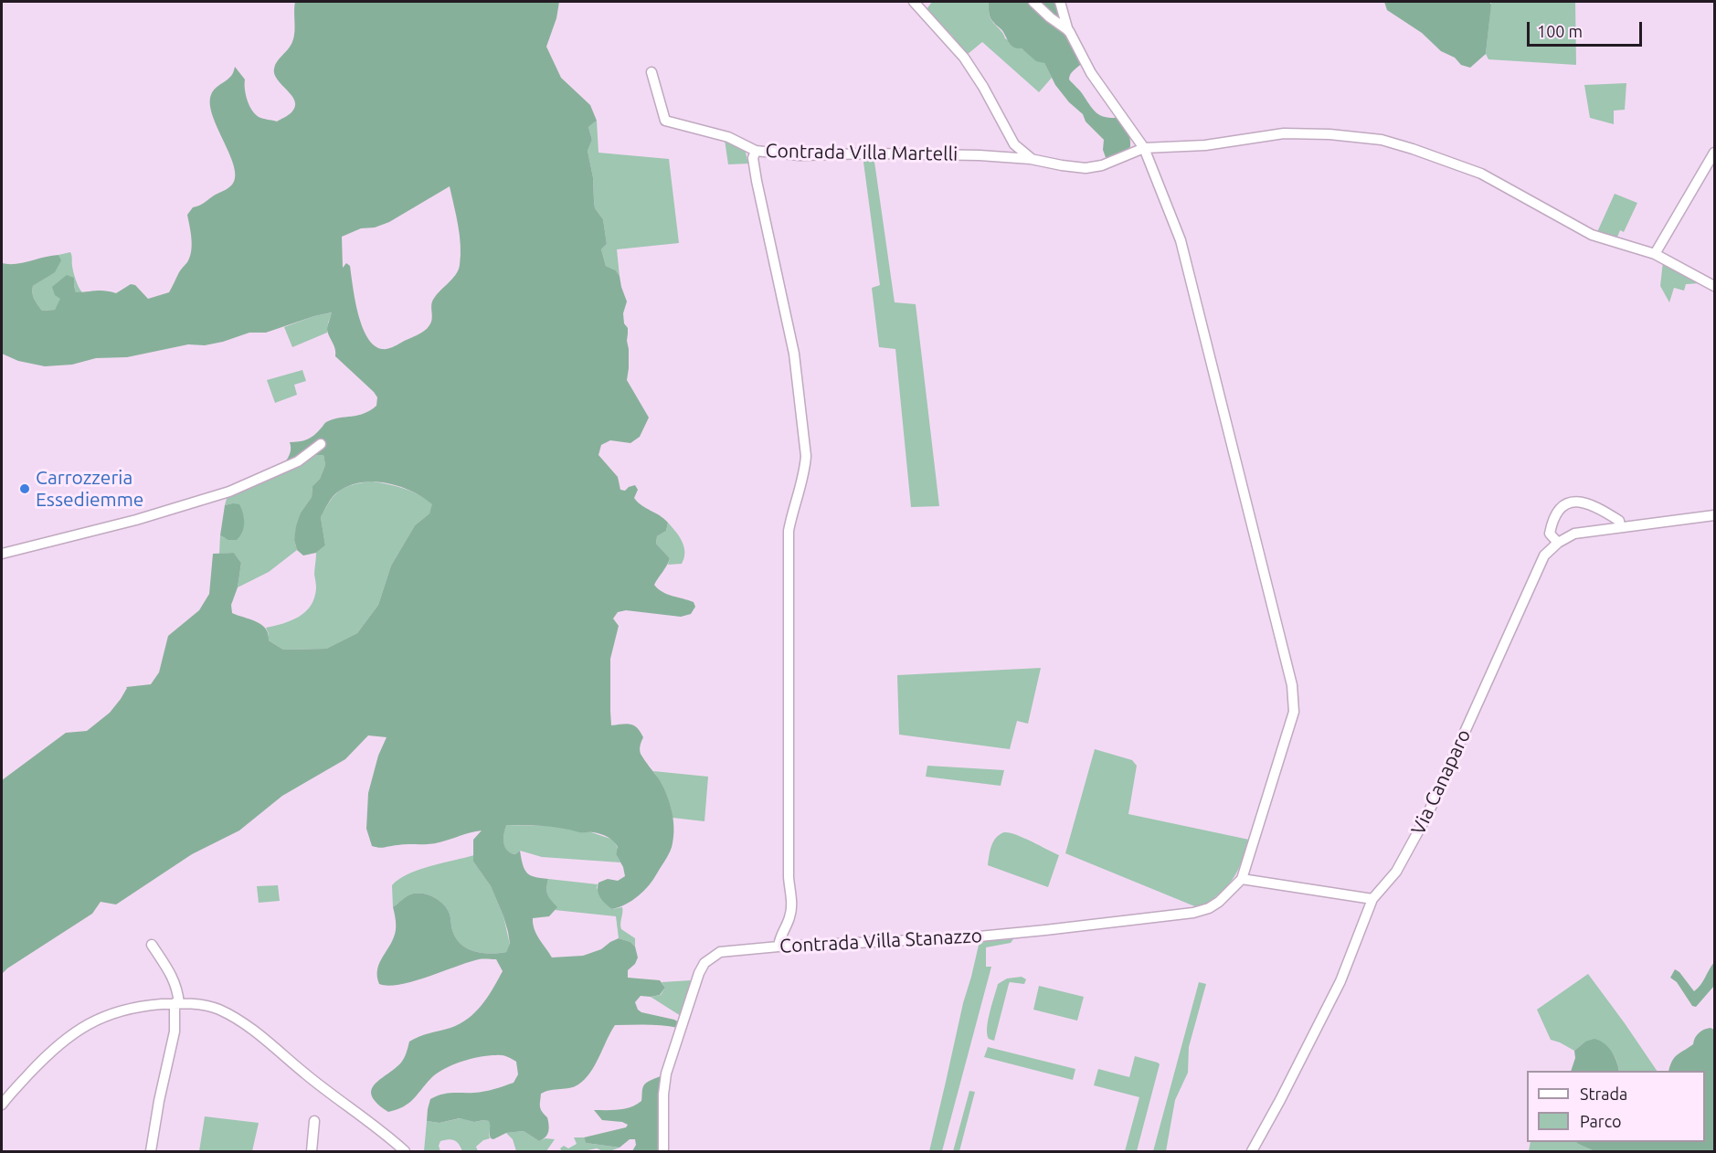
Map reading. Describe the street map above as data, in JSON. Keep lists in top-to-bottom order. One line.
{"streets":{"street":["Contrada Villa Martelli","Via Canaparo","Contrada Villa Stanazzo"]},"places":["Carrozzeria Essediemme"],"legend":["Strada","Parco"],"scale_bar":"100 m"}
